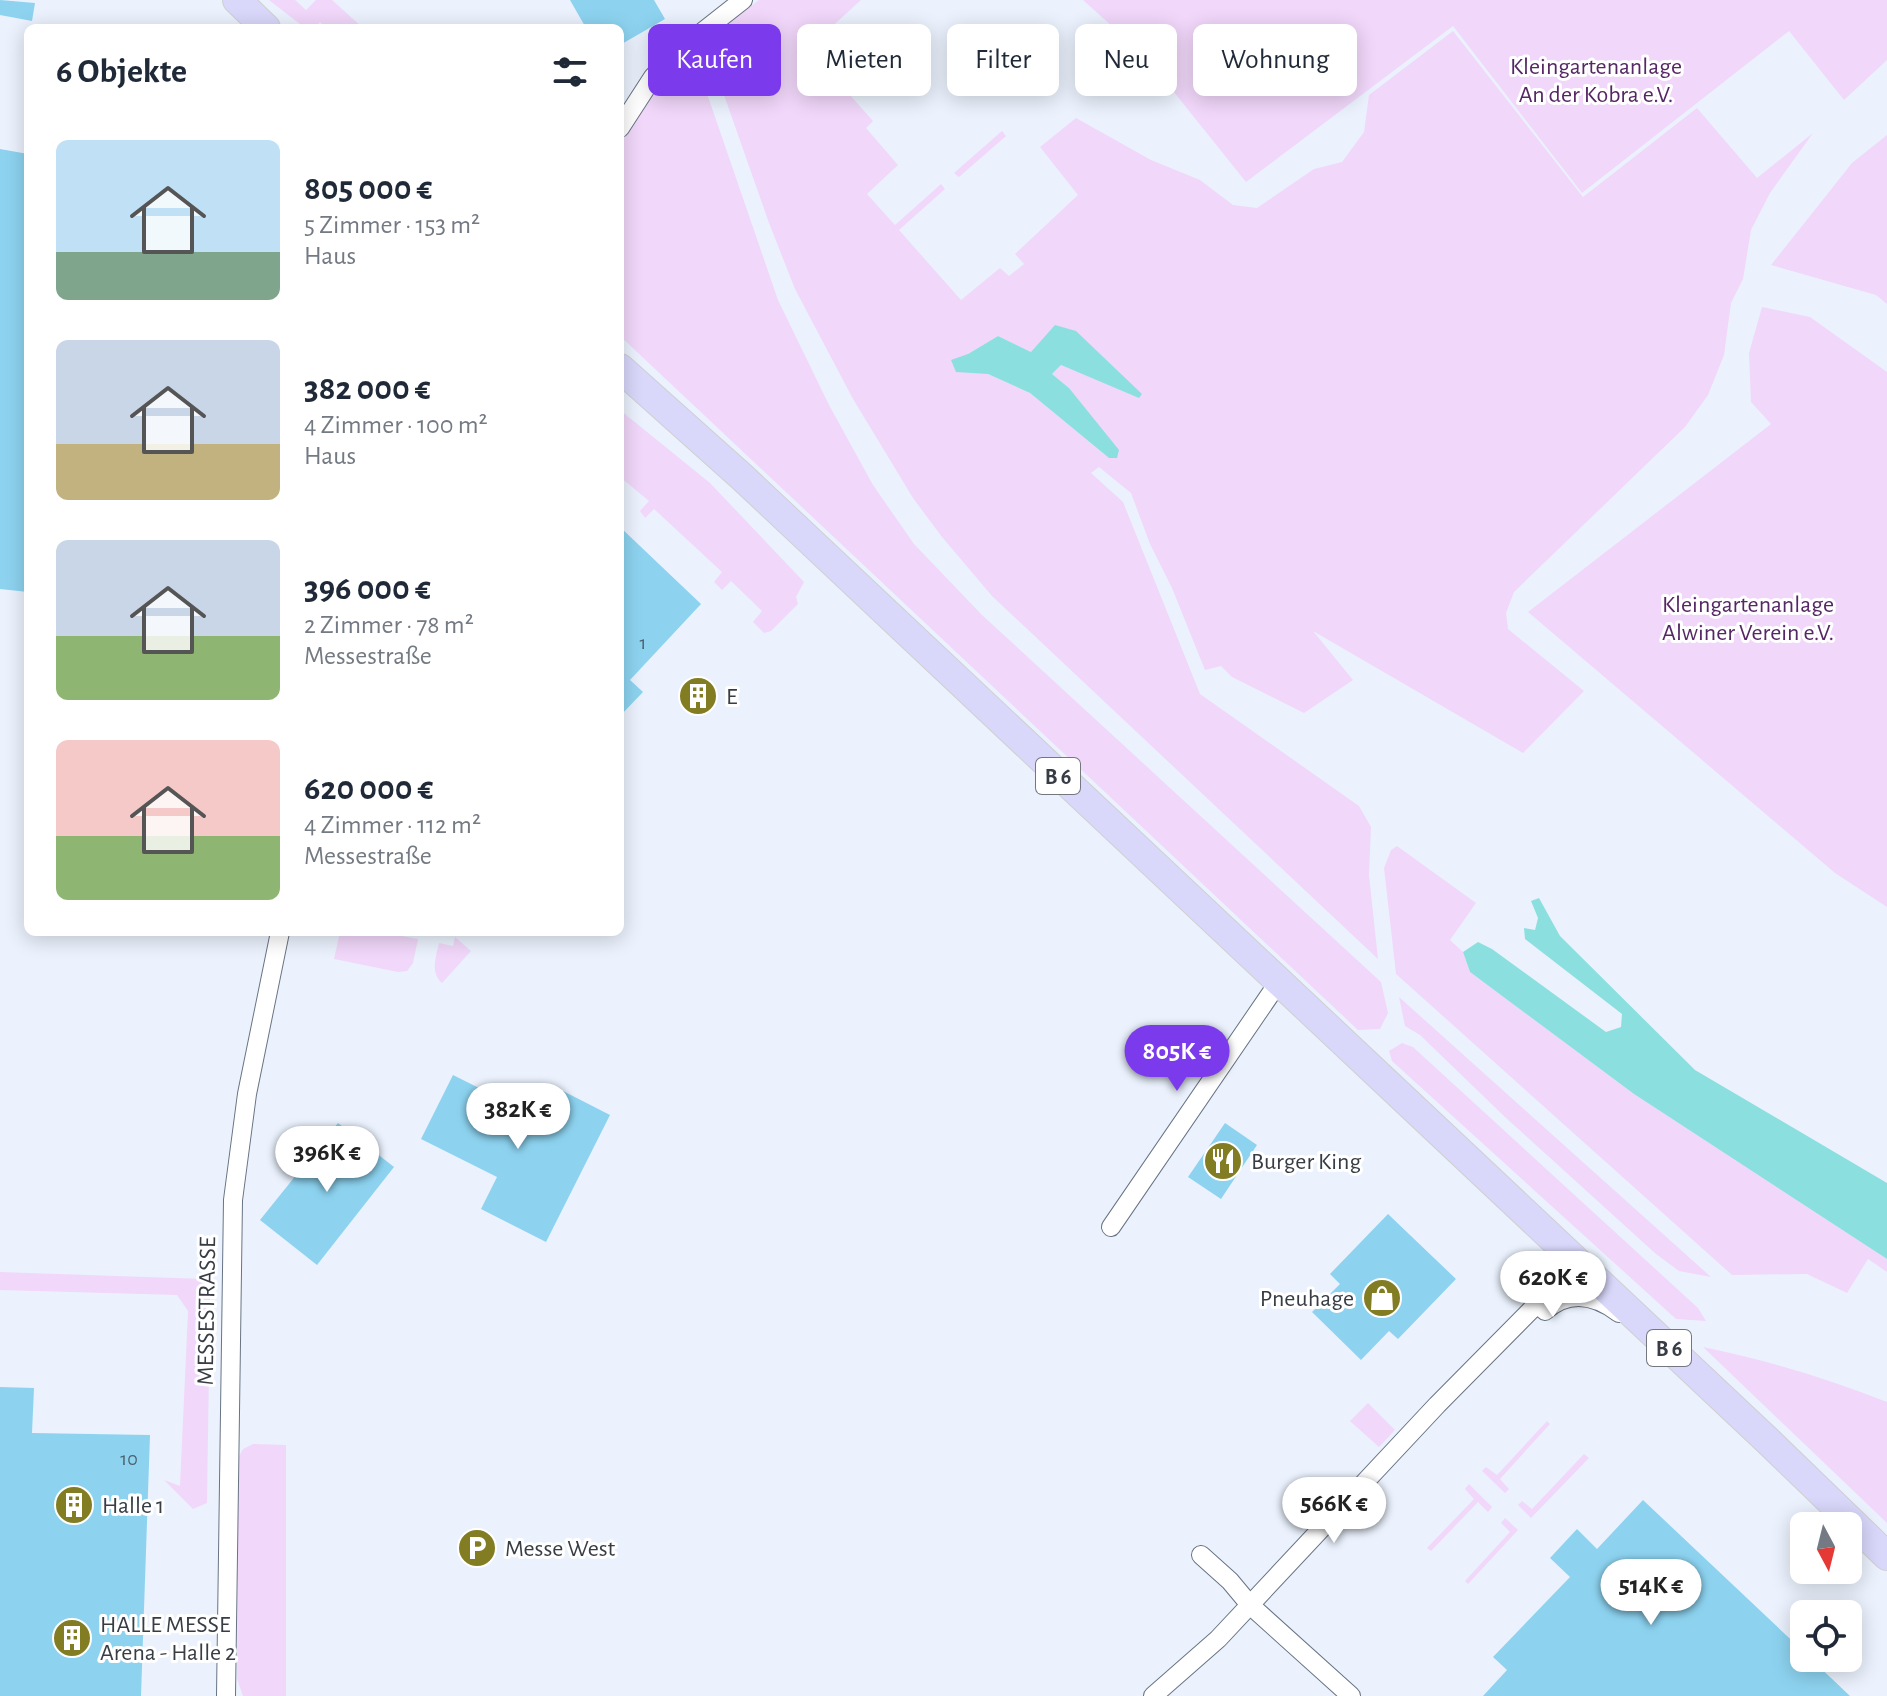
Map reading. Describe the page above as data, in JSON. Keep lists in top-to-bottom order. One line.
{"streets":{"main road":["B 6"],"street":["MESSESTRASSE"]},"parks":["Kleingartenanlage An der Kobra e.V.","Kleingartenanlage Alwiner Verein e.V."],"places":{"building":["E","Halle 1","HALLE MESSE Arena - Halle 2"],"restaurant":["Burger King"],"shop":["Pneuhage"],"parking":["Messe West"]},"house_numbers":["1","10"],"north":"bottom","page":{"chip":["Kaufen","Mieten","Filter","Neu","Wohnung"],"heading":"6 Objekte","list":[{"name":"805 000 €","note":"5 Zimmer · 153 m² · Haus"},{"name":"382 000 €","note":"4 Zimmer · 100 m² · Haus"},{"name":"396 000 €","note":"2 Zimmer · 78 m² · Messestraße"},{"name":"620 000 €","note":"4 Zimmer · 112 m² · Messestraße"}],"price":["805K €","382K €","396K €","620K €","566K €","514K €"]}}
